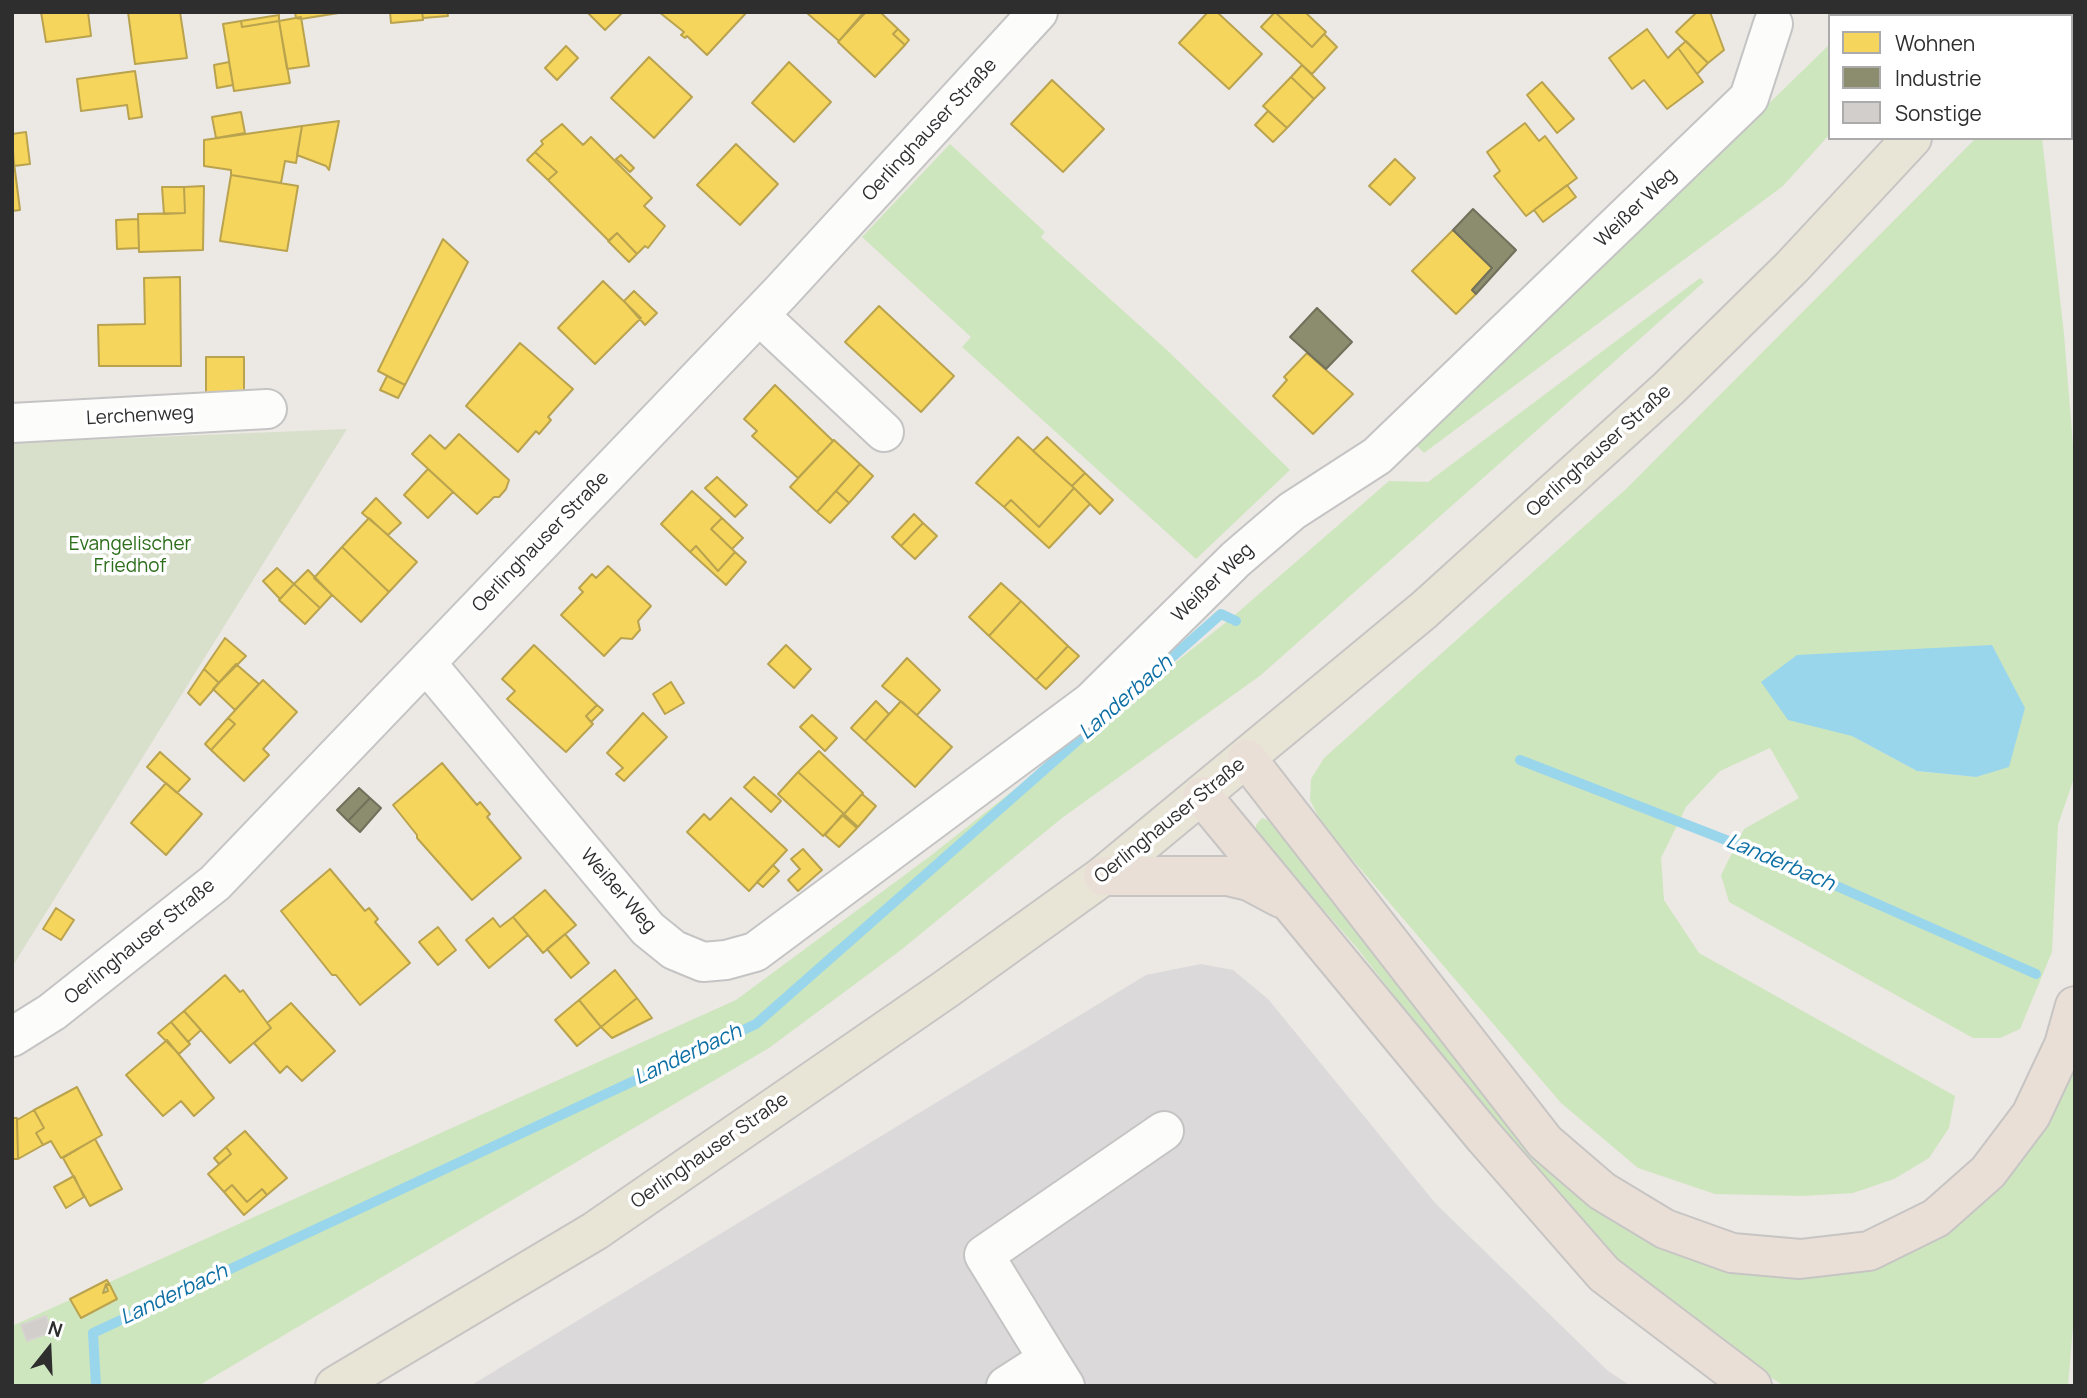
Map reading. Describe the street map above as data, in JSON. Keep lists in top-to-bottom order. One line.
{"streets":{"main road":["Oerlinghauser Straße"],"street":["Weißer Weg","Lerchenweg"]},"crossings":[["Oerlinghauser Straße","Weißer Weg"]],"water":["Landerbach"],"parks":["Evangelischer Friedhof"],"legend":["Wohnen","Industrie","Sonstige"],"north":"top"}
